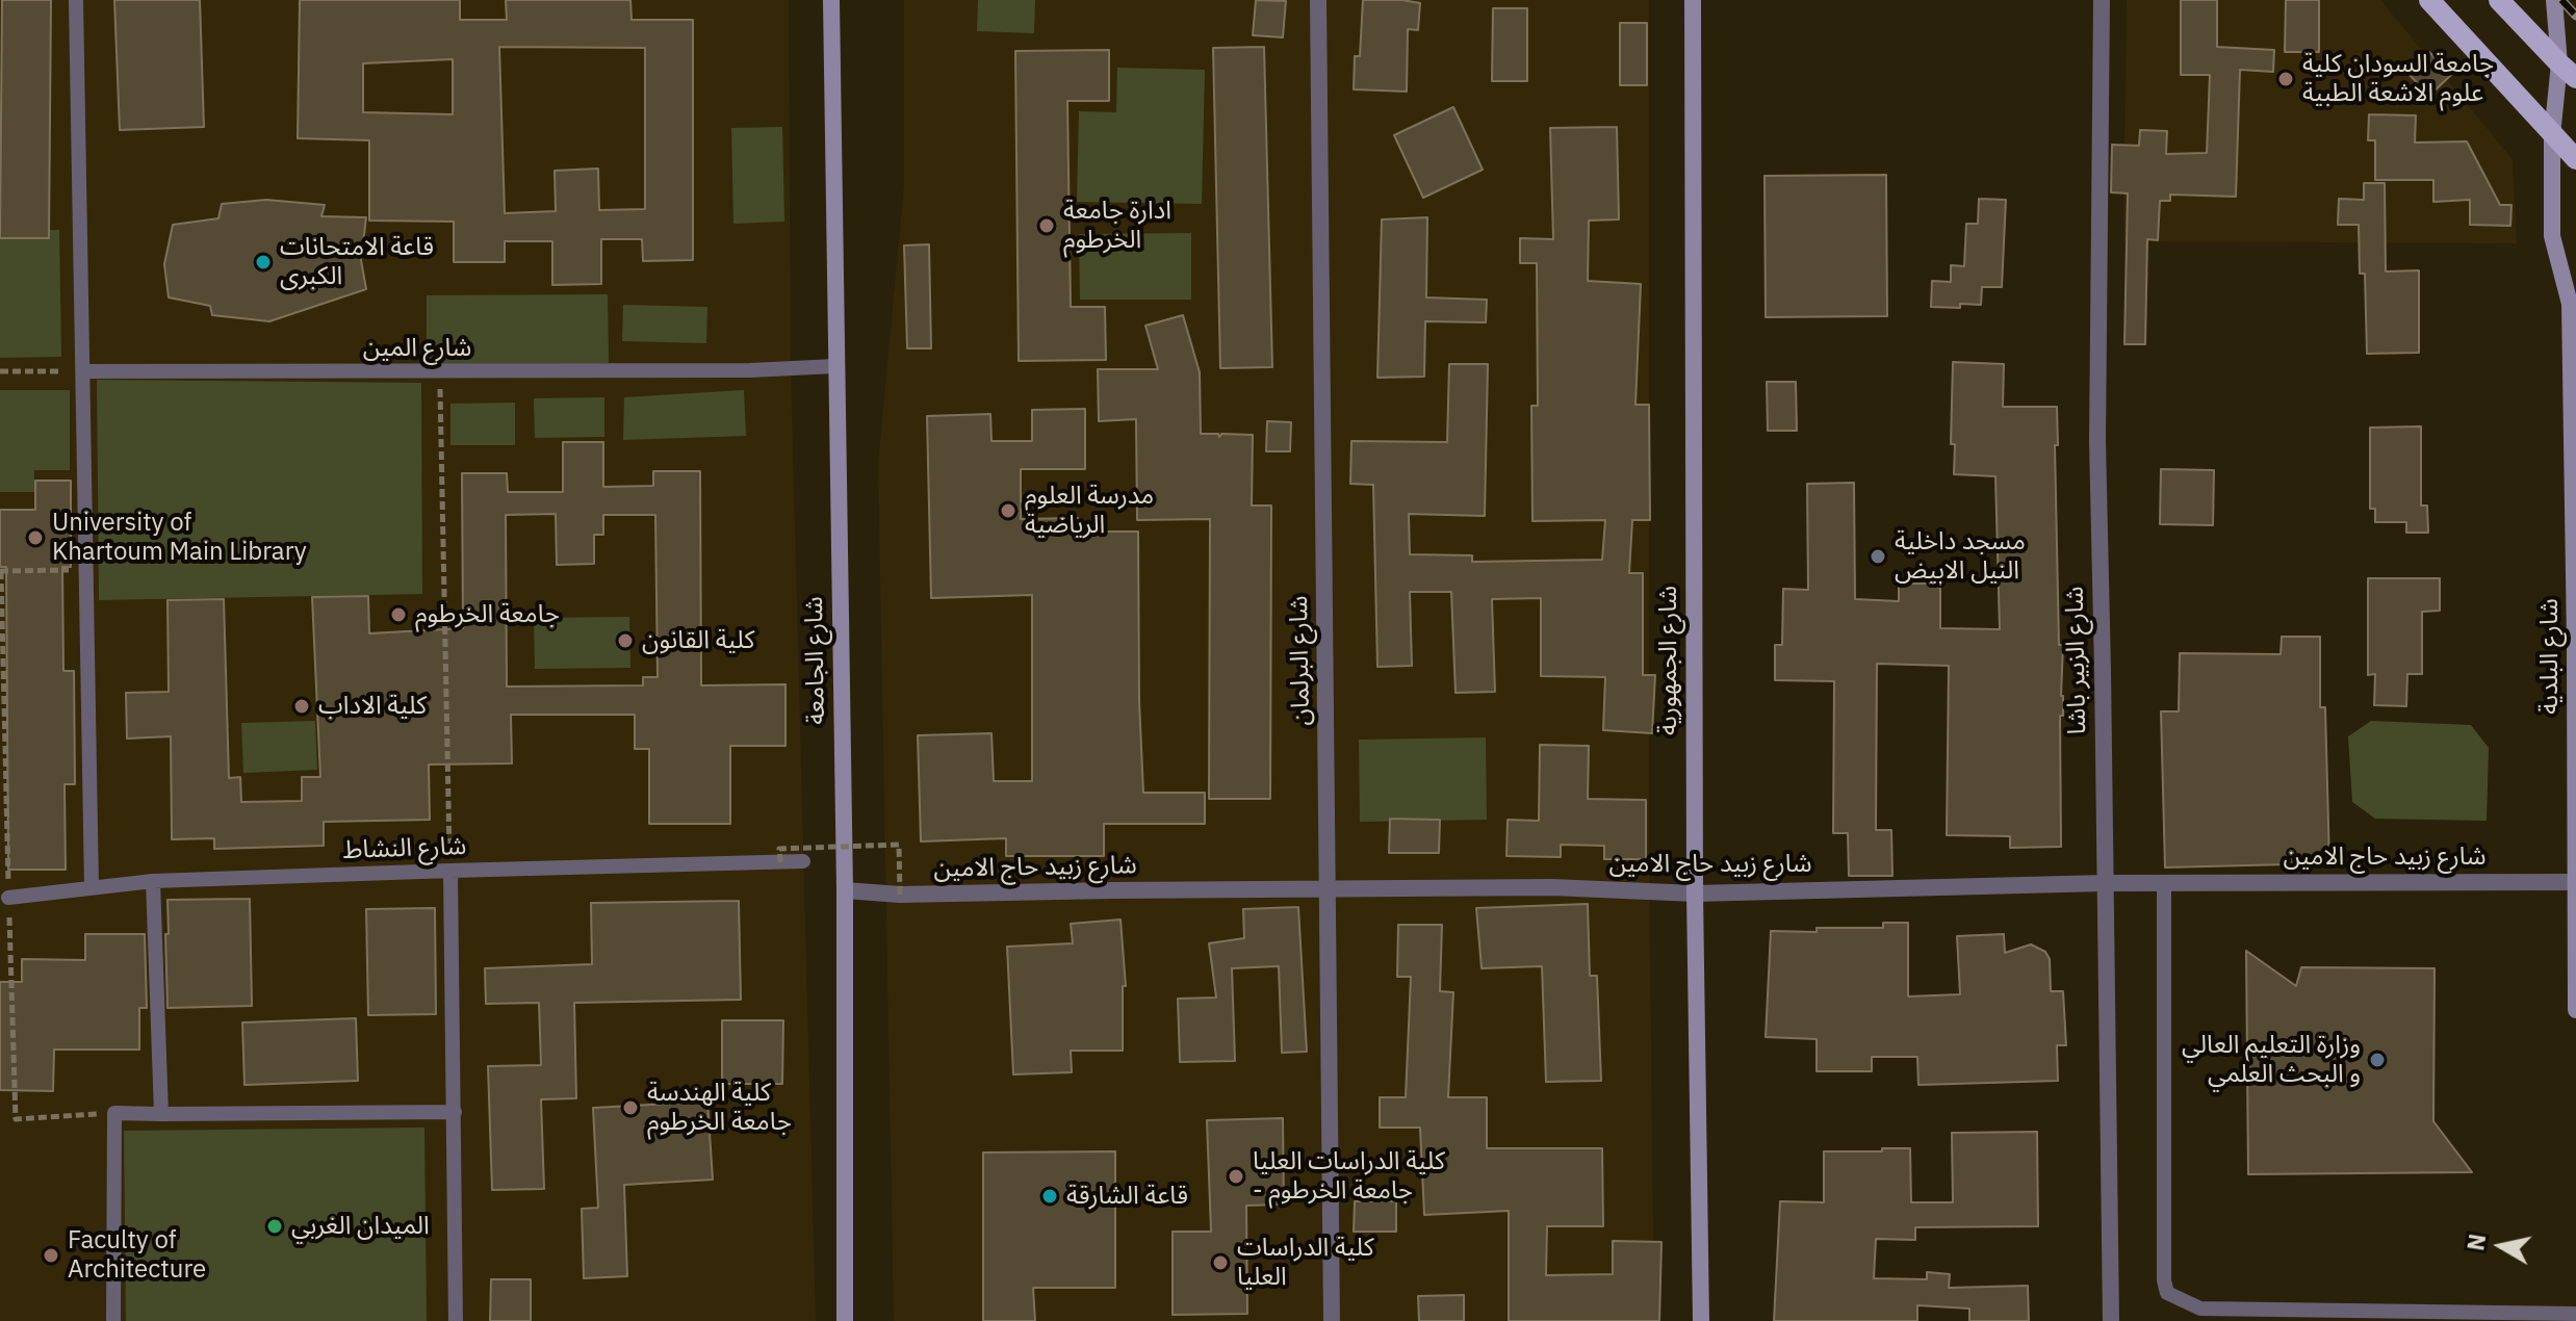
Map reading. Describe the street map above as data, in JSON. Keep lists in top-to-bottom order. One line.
{"streets":{"main road":["شارع البلدية","شارع الجامعة","شارع الجمهورية"],"street":["شارع البرلمان","شارع الزبير باشا","شارع زبيد حاج الامين"],"lane":["شارع المين","شارع النشاط"]},"crossings":[["شارع المين","شارع الجامعة"],["شارع البلدية","شارع زبيد حاج الامين"],["شارع الجامعة","شارع زبيد حاج الامين"],["شارع البرلمان","شارع زبيد حاج الامين"],["شارع الجمهورية","شارع زبيد حاج الامين"],["شارع الزبير باشا","شارع زبيد حاج الامين"]],"places":["جامعة السودان كلية علوم الاشعة الطبية","ادارة جامعة الخرطوم","قاعة الامتحانات الكبرى","مدرسة العلوم الرياضية","University of Khartoum Main Library","مسجد داخلية النيل الابيض","جامعة الخرطوم","كلية القانون","كلية الاداب","وزارة التعليم العالي و البحث العلمي","كلية الهندسة جامعة الخرطوم","كلية الدراسات العليا - جامعة الخرطوم","قاعة الشارقة","الميدان الغربي","Faculty of Architecture","كلية الدراسات العليا"],"north":"left"}
